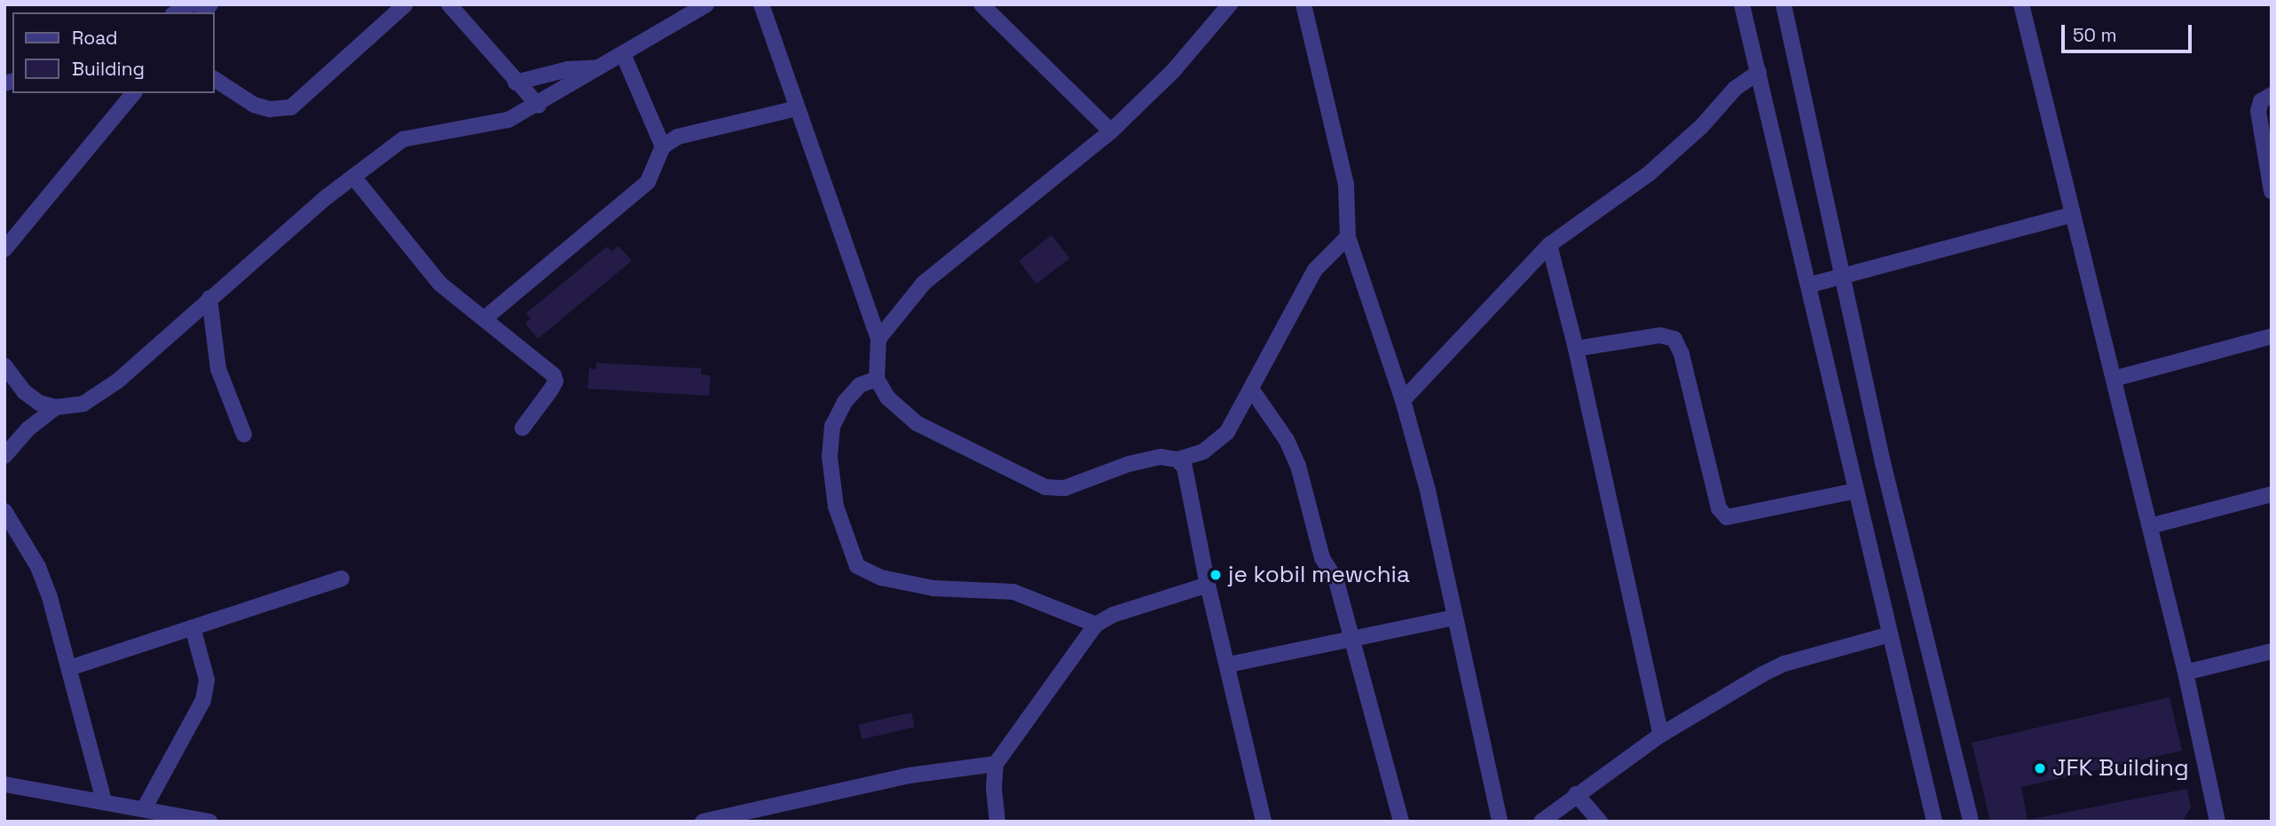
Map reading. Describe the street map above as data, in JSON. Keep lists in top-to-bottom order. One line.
{"places":["je kobil mewchia","JFK Building"],"legend":["Road","Building"],"scale_bar":"50 m"}
